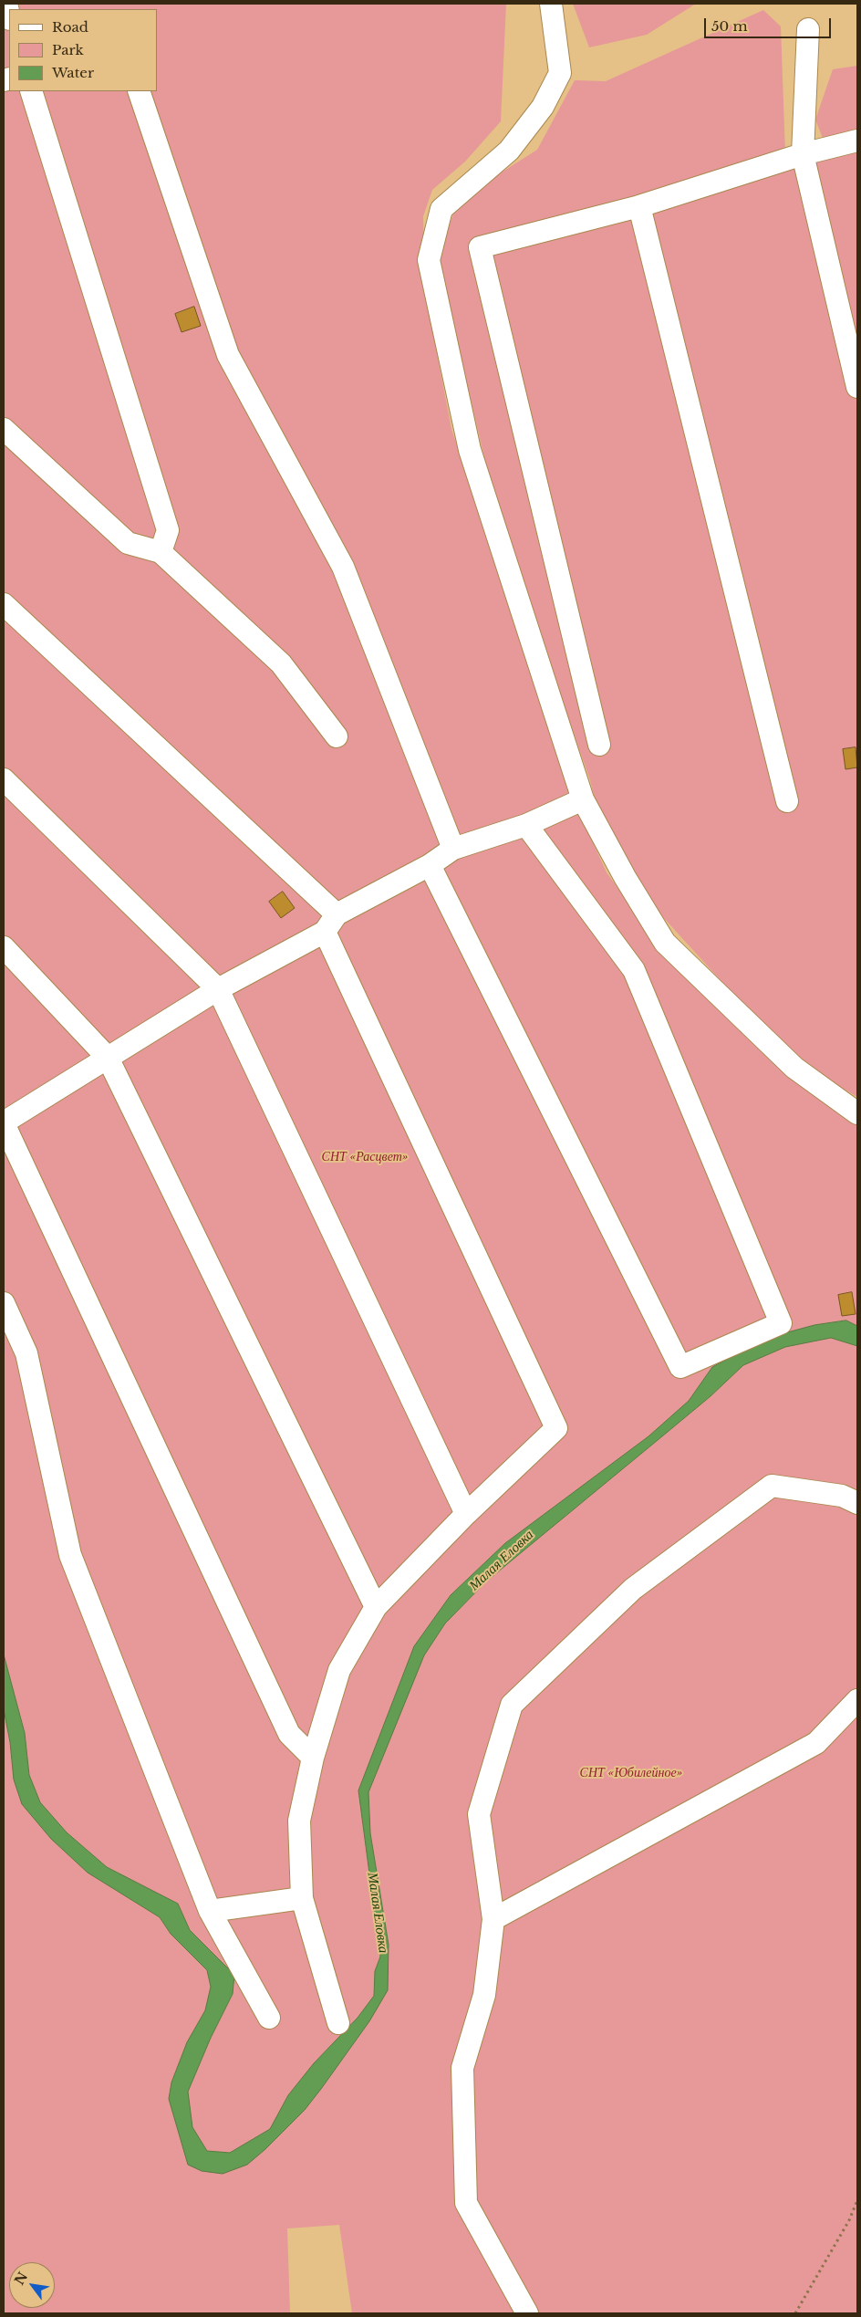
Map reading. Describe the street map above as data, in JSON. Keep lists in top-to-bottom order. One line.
{"water":["Малая Еловка"],"parks":["СНТ «Расцвет»","СНТ «Юбилейное»"],"legend":["Road","Park","Water"],"scale_bar":"50 m","north":"top left"}
